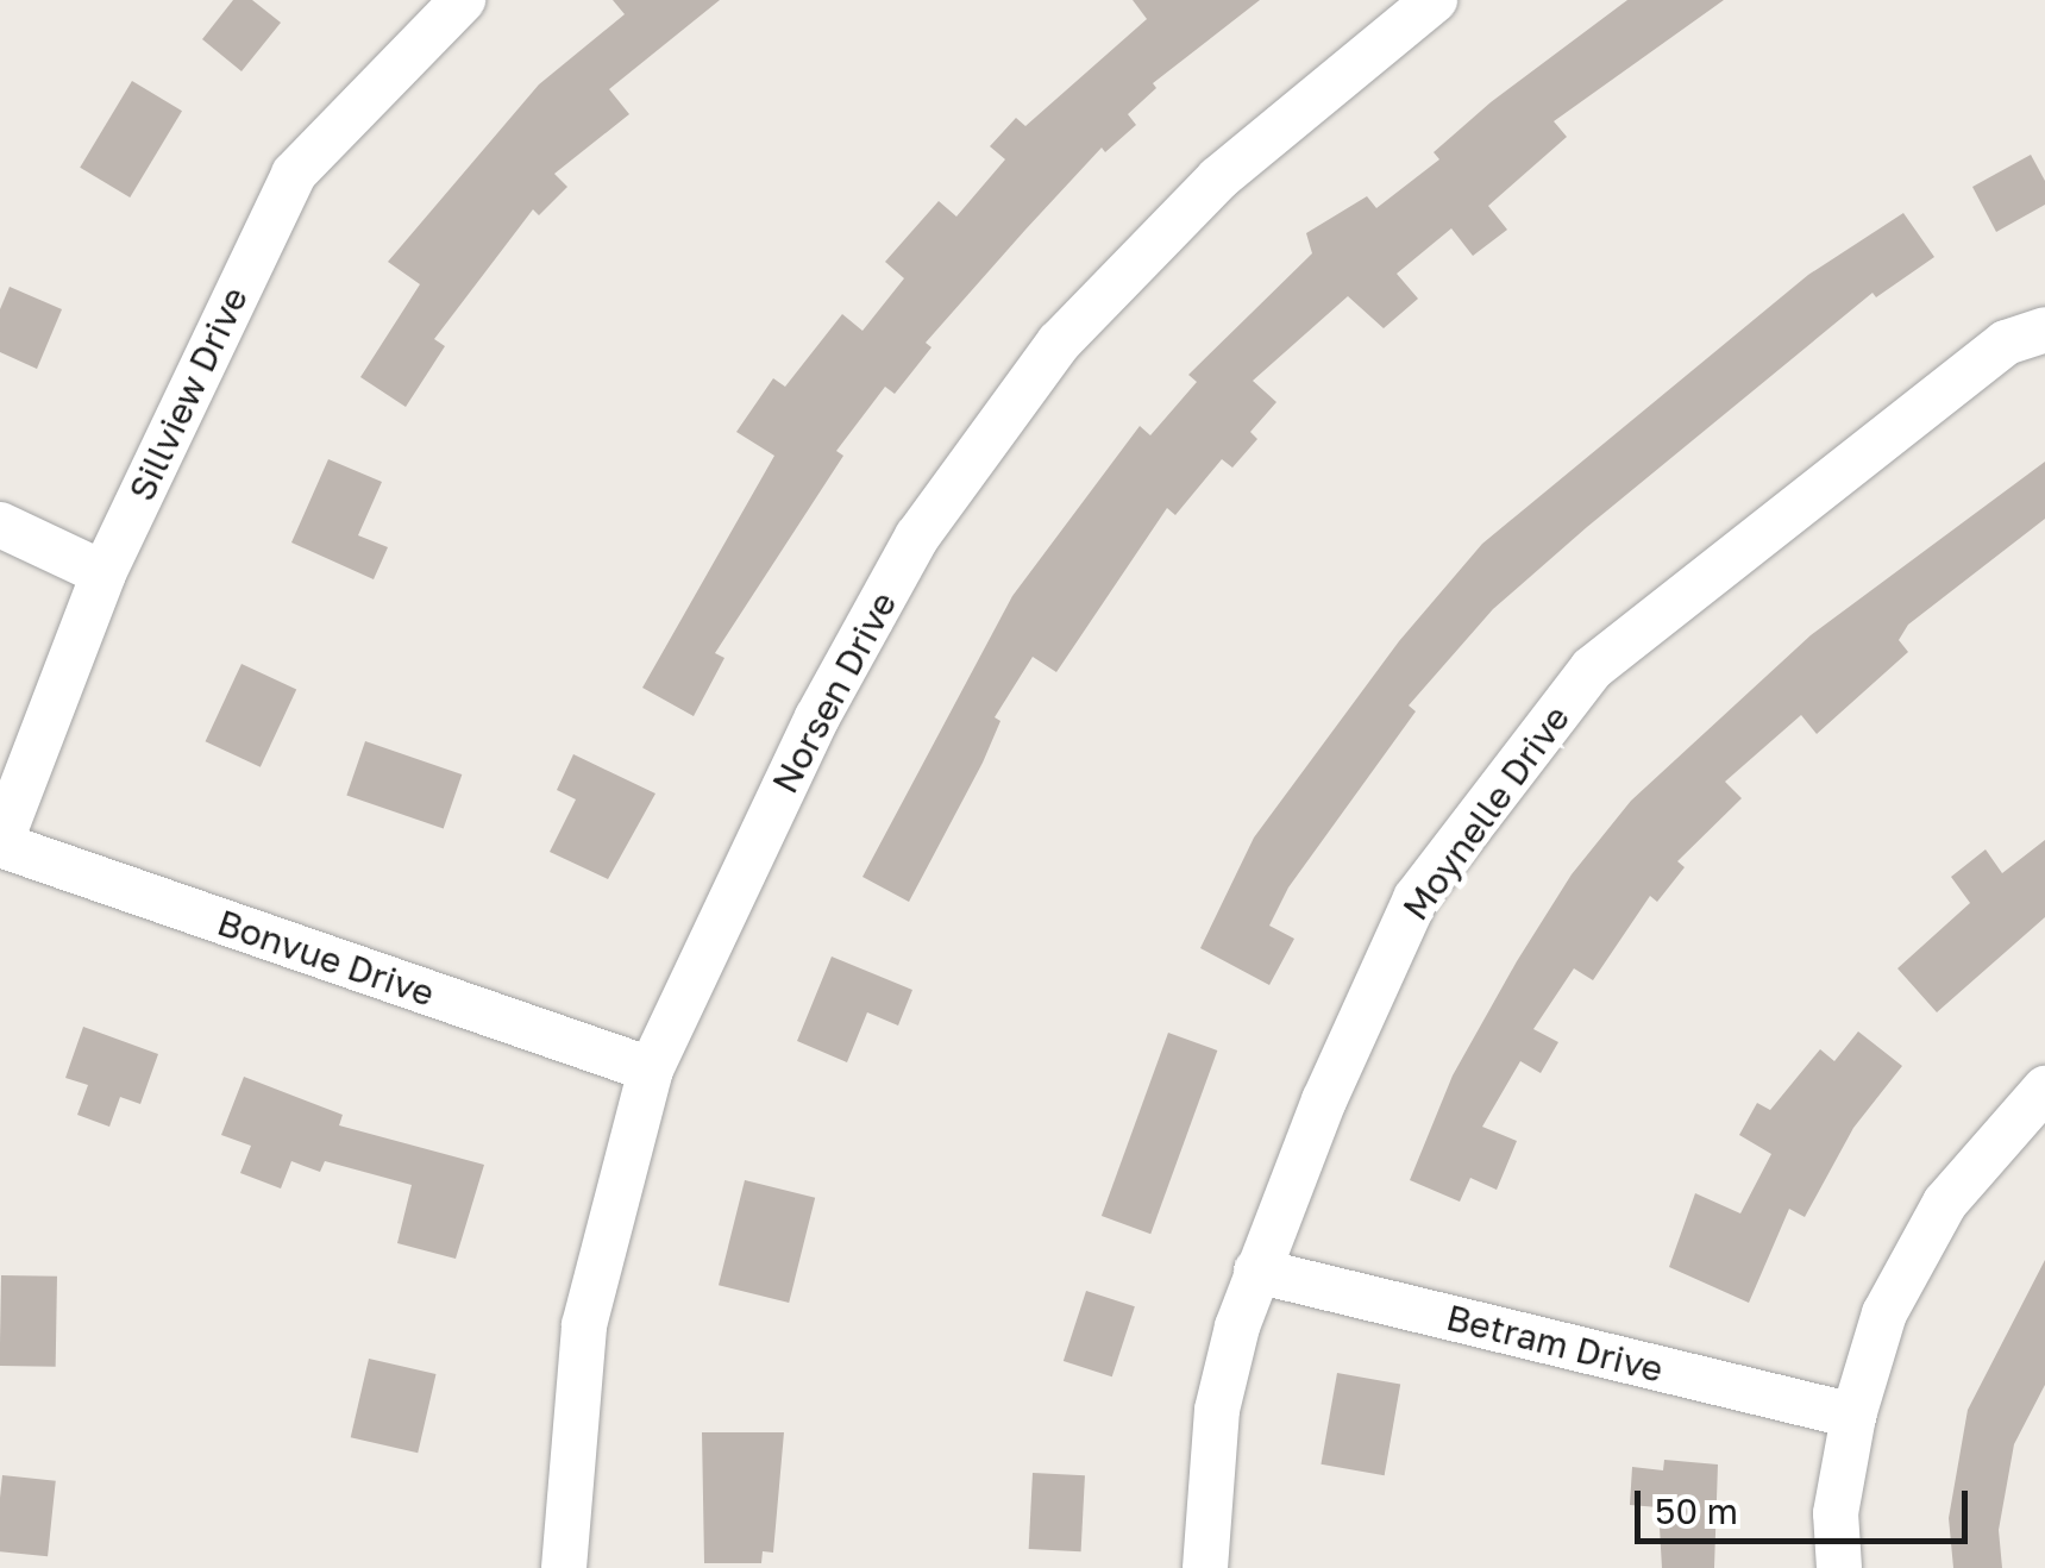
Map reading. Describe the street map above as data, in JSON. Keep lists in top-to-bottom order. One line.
{"streets":{"street":["Sillview Drive","Norsen Drive","Moynelle Drive","Bonvue Drive","Betram Drive"]},"crossings":[["Sillview Drive","Bonvue Drive"],["Norsen Drive","Bonvue Drive"],["Moynelle Drive","Betram Drive"]],"scale_bar":"50 m"}
